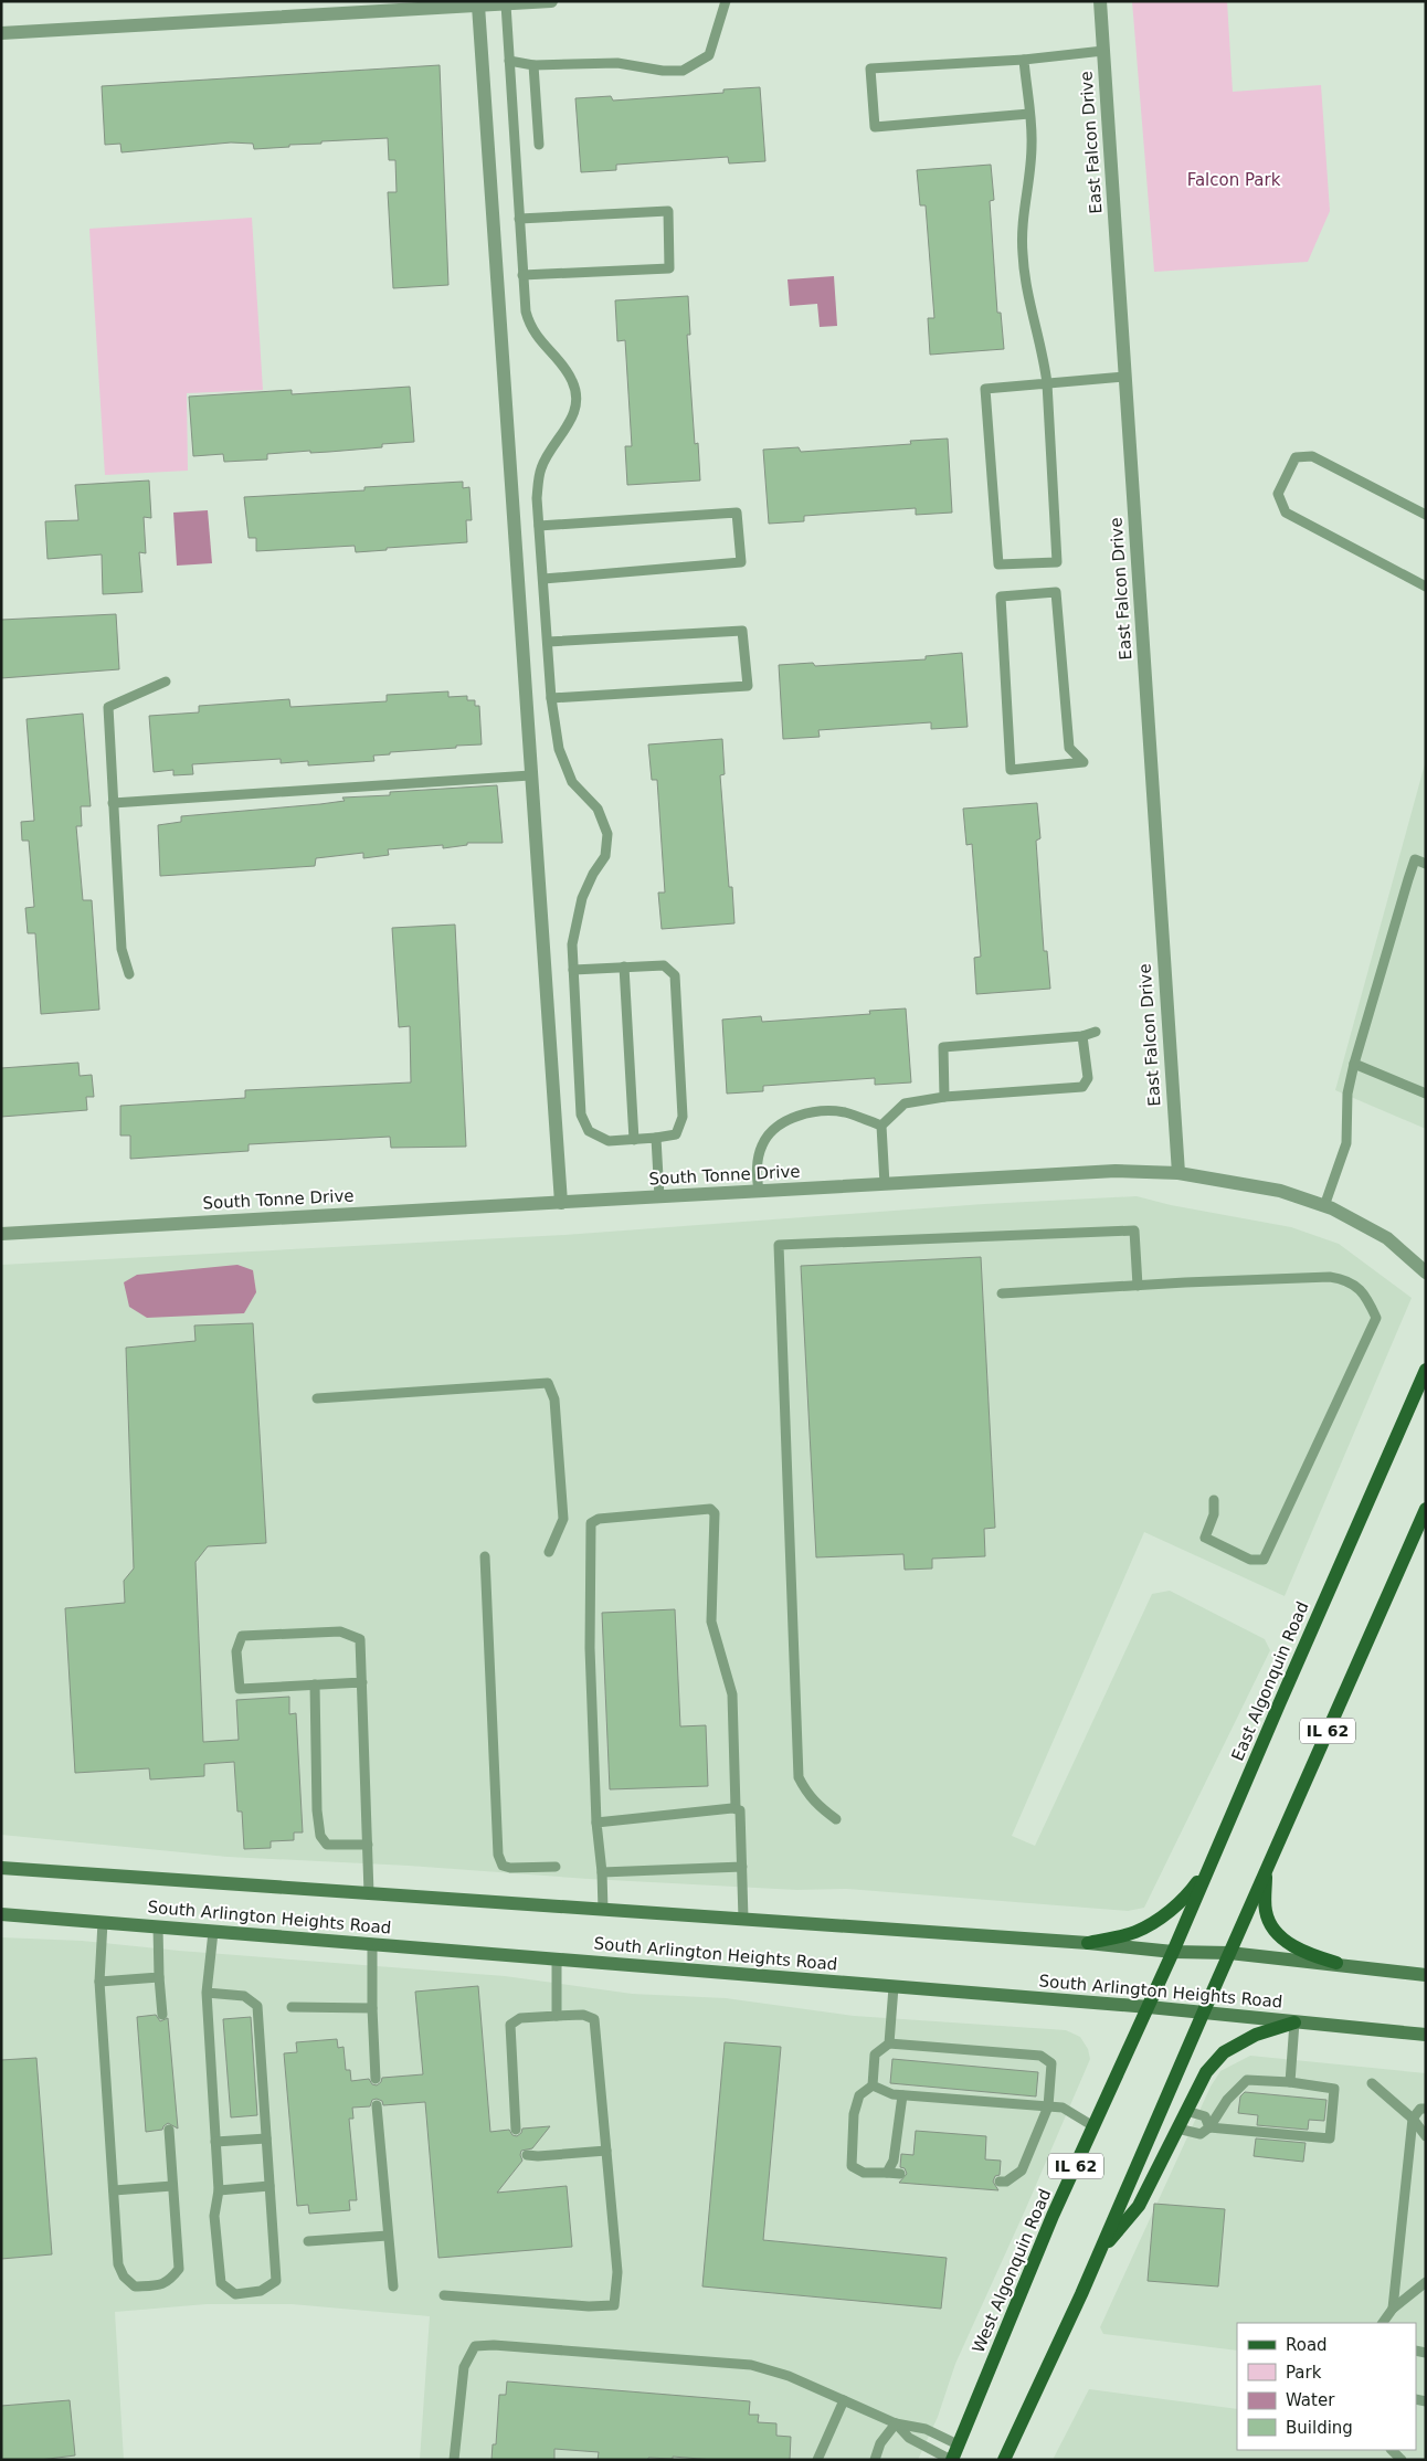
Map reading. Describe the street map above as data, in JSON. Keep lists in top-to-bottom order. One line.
{"streets":{"main road":["East Algonquin Road","IL 62","South Arlington Heights Road","West Algonquin Road"],"street":["East Falcon Drive","South Tonne Drive"]},"crossings":[["East Falcon Drive","South Tonne Drive"],["East Algonquin Road","South Arlington Heights Road"],["East Algonquin Road","West Algonquin Road"],["IL 62","South Arlington Heights Road"],["South Arlington Heights Road","West Algonquin Road"]],"parks":["Falcon Park"],"legend":["Road","Park","Water","Building"]}
